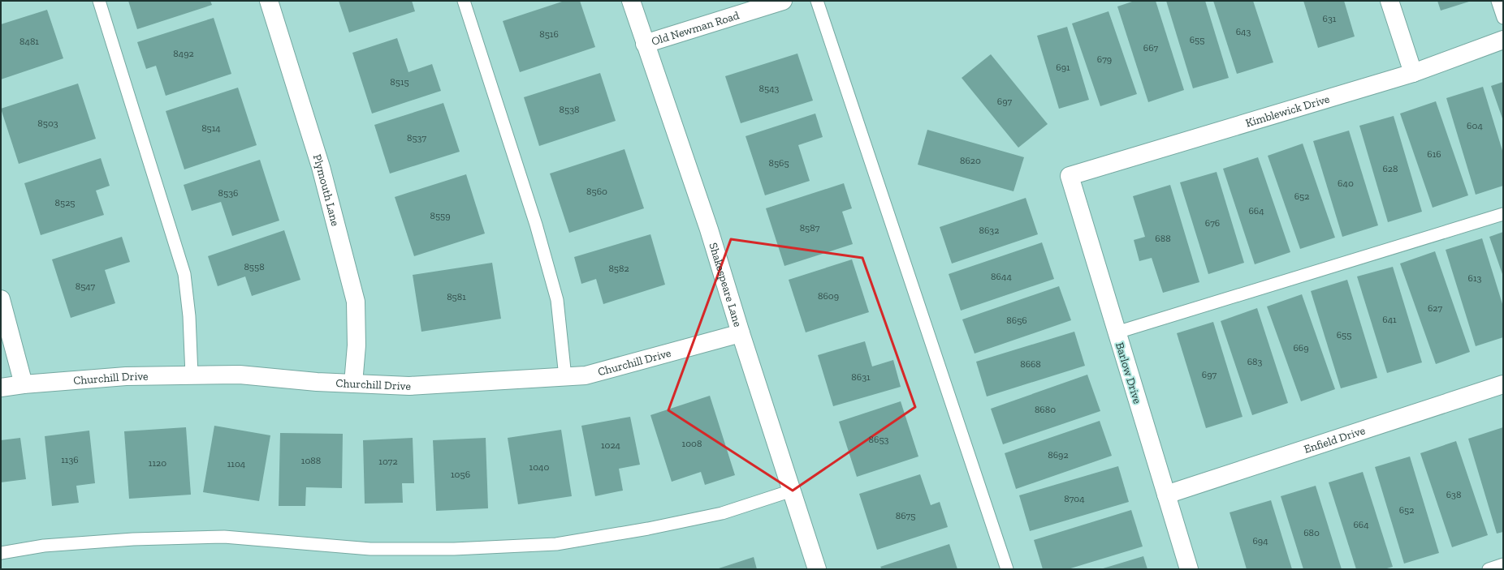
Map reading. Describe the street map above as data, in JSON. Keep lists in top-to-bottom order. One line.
{"streets":{"street":["Old Newman Road","Kimblewick Drive","Plymouth Lane","Shakespeare Lane","Churchill Drive","Barlow Drive","Enfield Drive"]},"crossings":[["Old Newman Road","Shakespeare Lane"],["Kimblewick Drive","Barlow Drive"],["Plymouth Lane","Churchill Drive"],["Shakespeare Lane","Churchill Drive"],["Barlow Drive","Enfield Drive"]],"house_numbers":["631","643","8516","655","8481","667","8492","679","691","8515","8543","697","8538","8503","604","8514","8537","616","8620","8565","628","640","8560","8536","652","8525","664","8559","676","8587","8632","688","8558","8582","8644","613","8547","8609","8581","627","641","8656","655","669","683","8668","697","8631","8680","8653","1008","1024","8692","1136","1088","1072","1120","1104","1040","1056","638","8704","652","8675","664","680","694"]}
